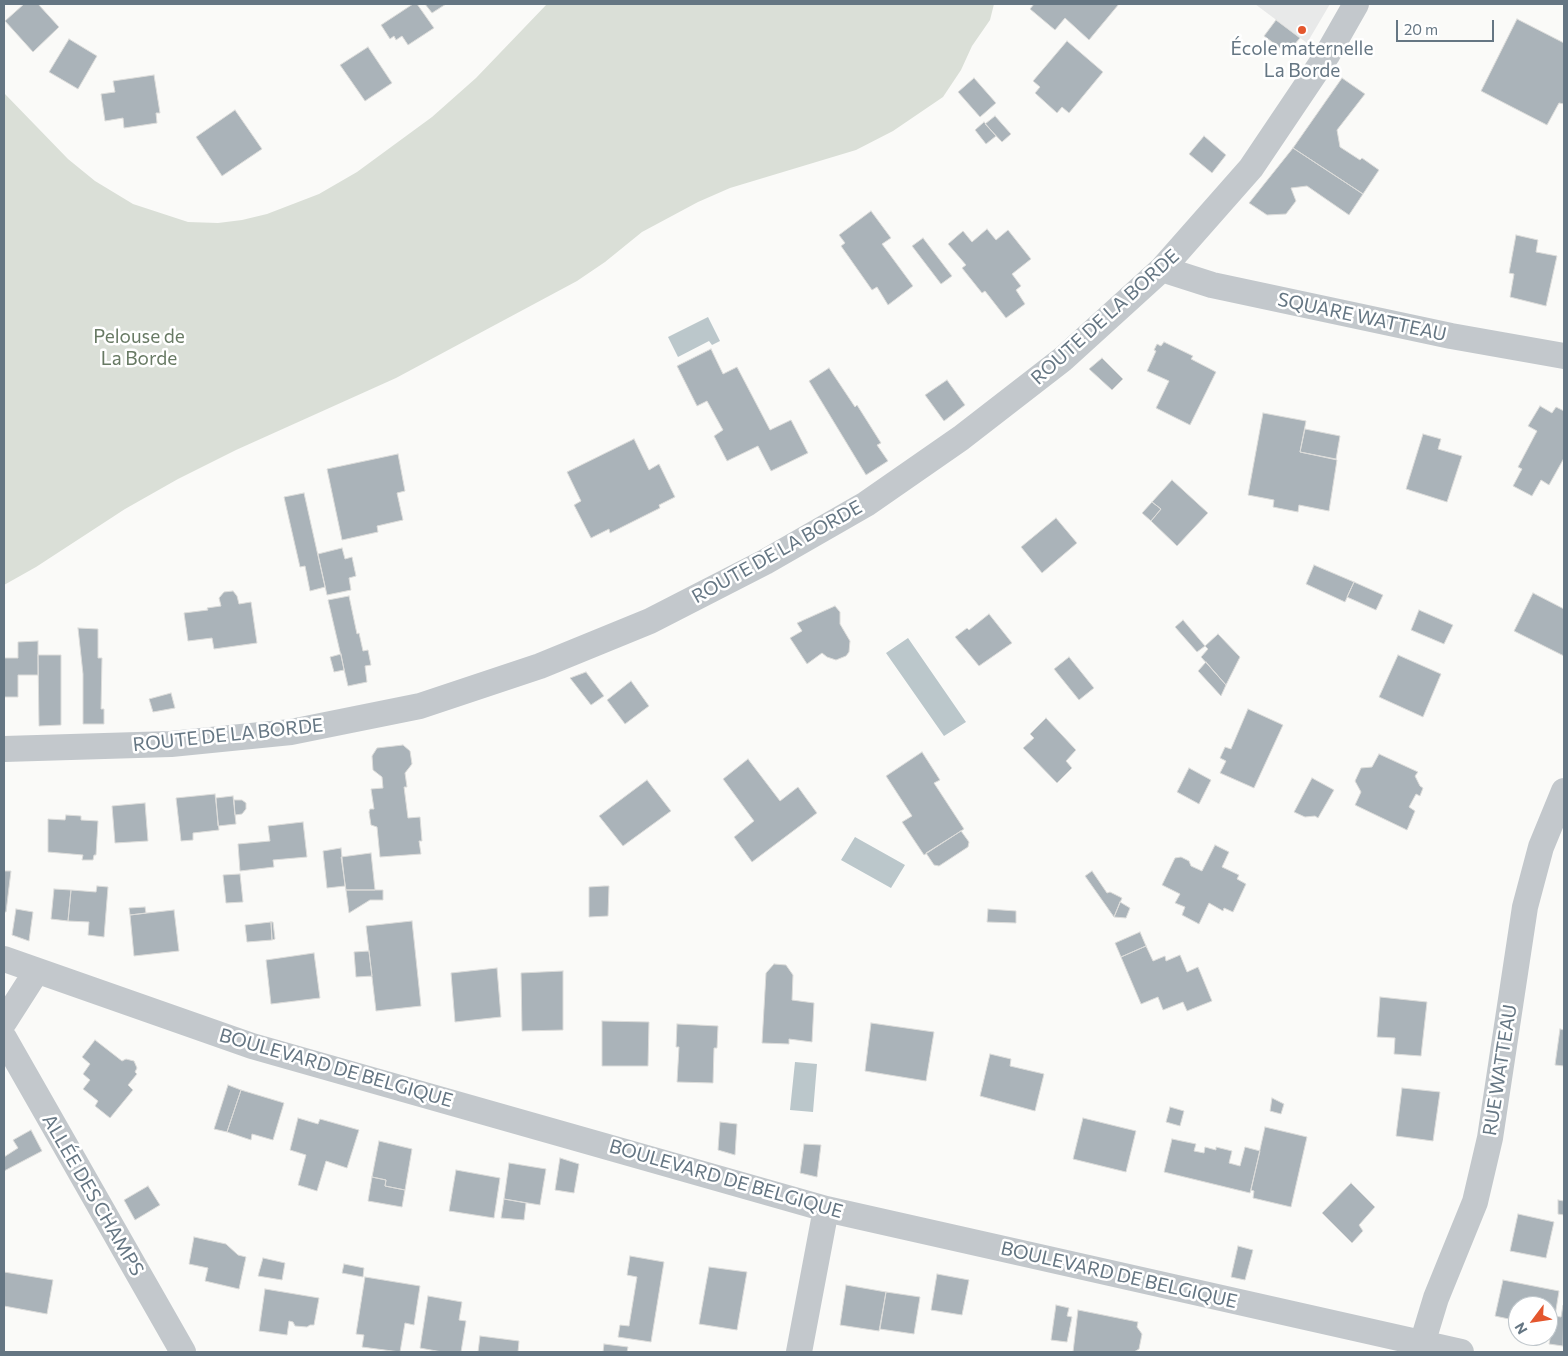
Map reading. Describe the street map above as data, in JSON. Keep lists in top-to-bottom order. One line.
{"streets":{"street":["ROUTE DE LA BORDE","SQUARE WATTEAU","BOULEVARD DE BELGIQUE","RUE WATTEAU","ALLÉE DES CHAMPS"]},"crossings":[["ROUTE DE LA BORDE","SQUARE WATTEAU"],["BOULEVARD DE BELGIQUE","RUE WATTEAU"]],"parks":["Pelouse de La Borde"],"places":["École maternelle La Borde"],"scale_bar":"20 m","north":"bottom left"}
